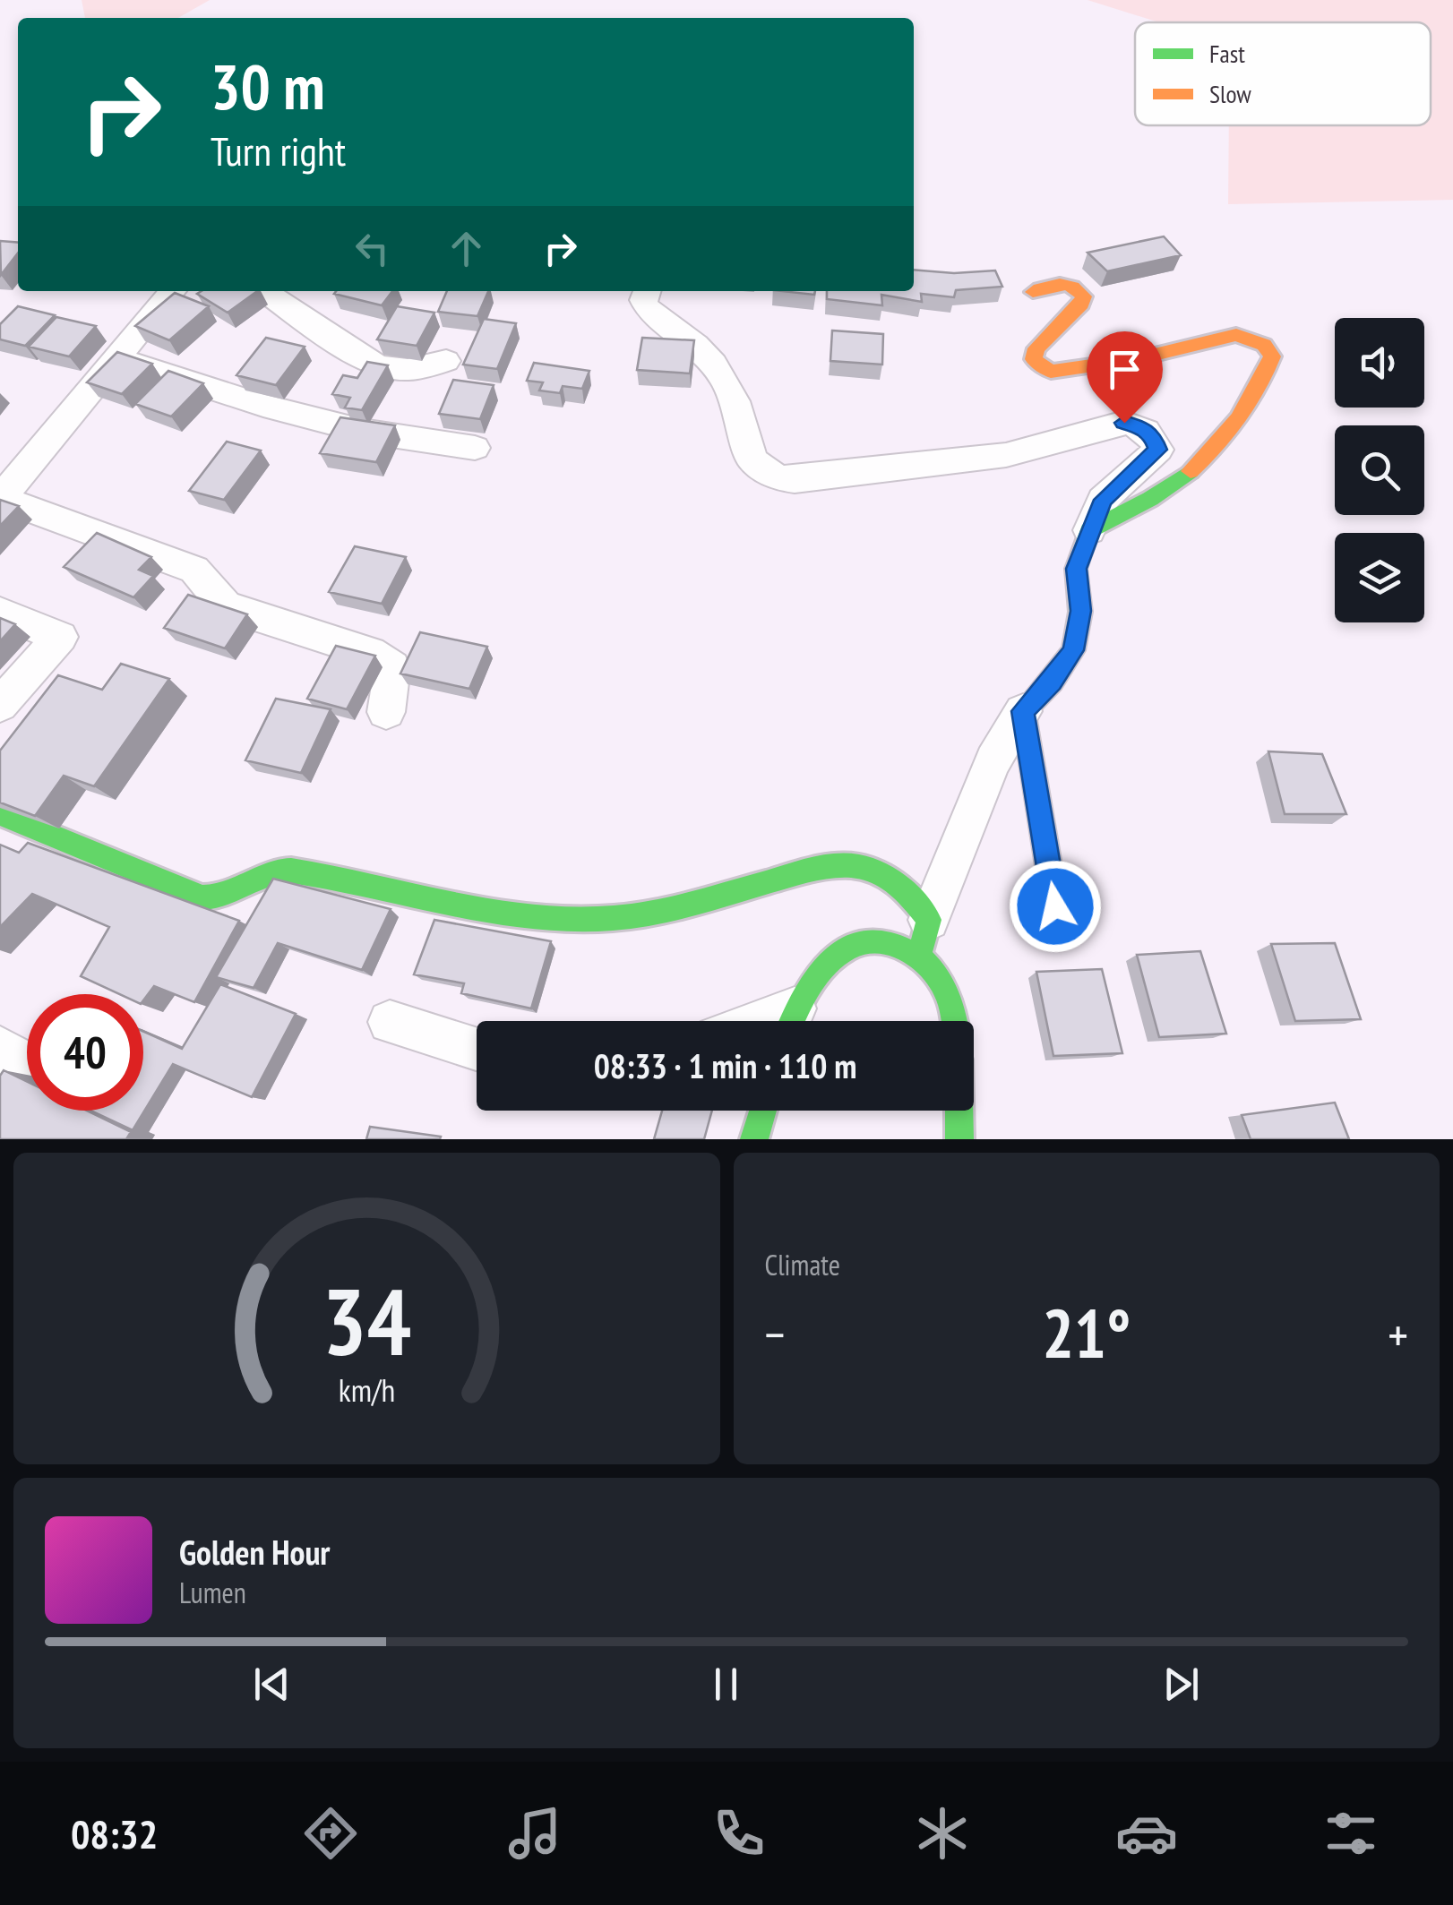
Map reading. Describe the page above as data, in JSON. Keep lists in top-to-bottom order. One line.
{"legend":["Fast","Slow"],"page":{"turn":["30 m","Turn right"],"limit":"40","trip":"08:33 · 1 min · 110 m","tile":"Climate","heat":["−","21°","+"],"song":["Golden Hour","Lumen"],"tabs":"08:32","gauge":["34","km/h"]}}
